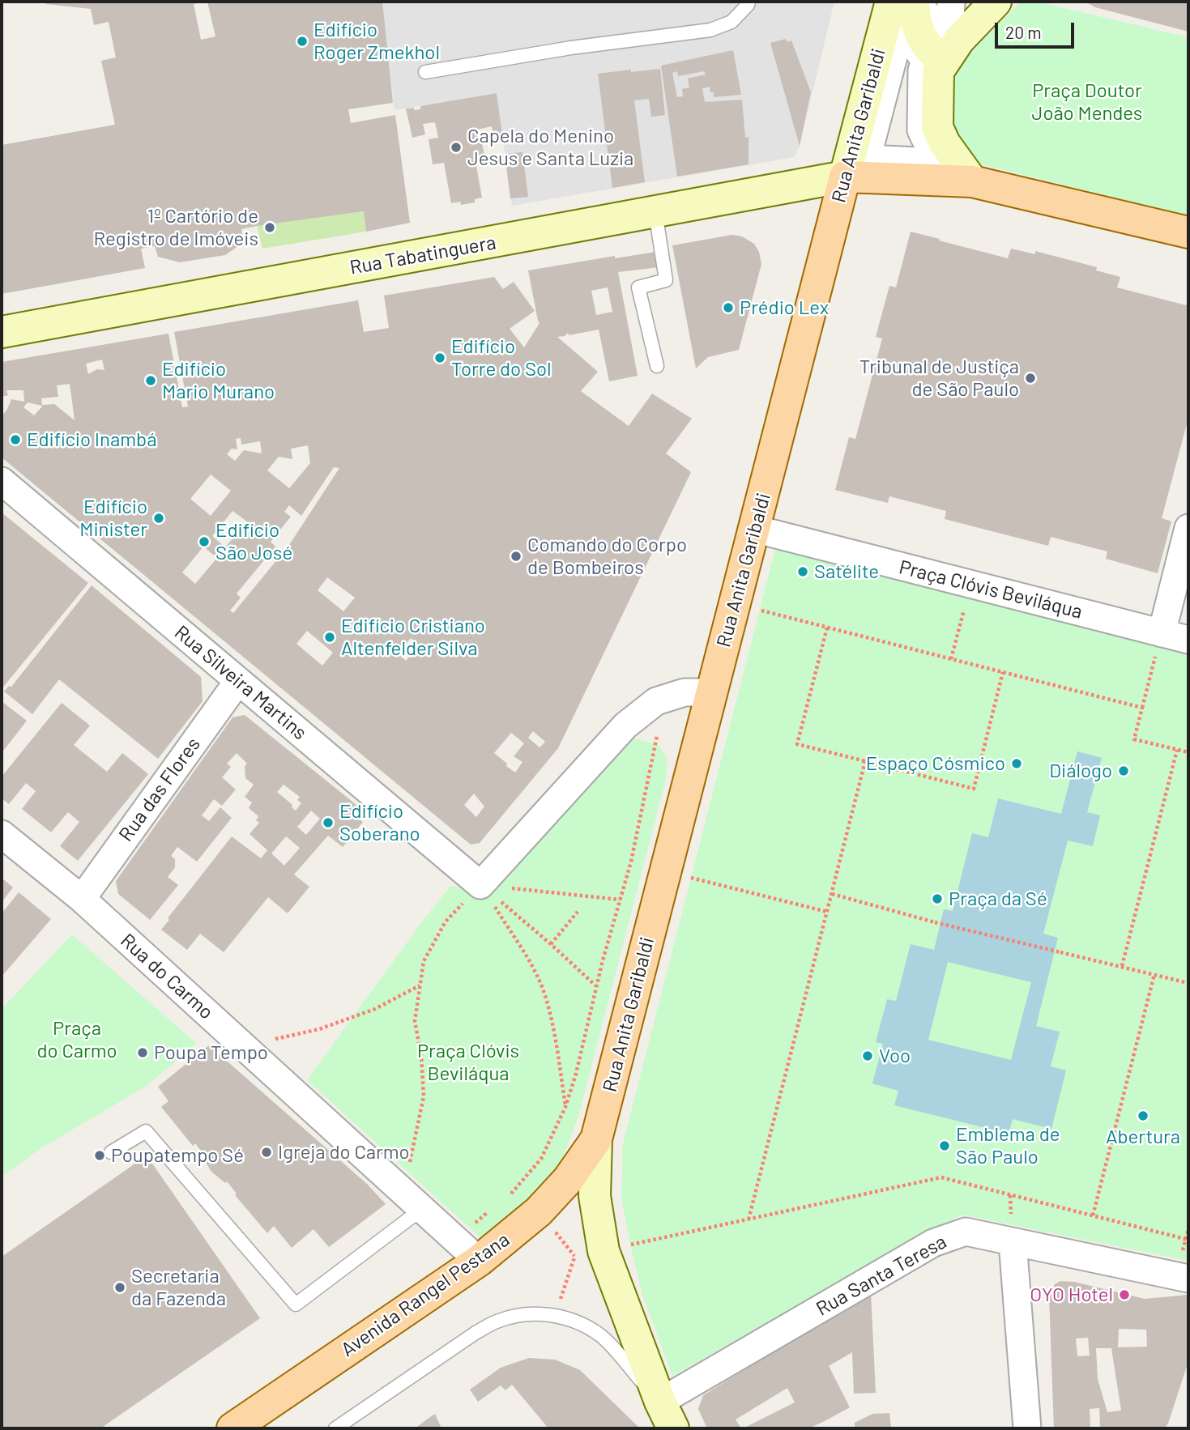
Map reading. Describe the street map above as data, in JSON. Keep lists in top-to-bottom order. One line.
{"streets":{"main road":["Rua Anita Garibaldi","Rua Tabatinguera","Avenida Rangel Pestana"],"street":["Praça Clóvis Beviláqua","Rua Silveira Martins","Rua das Flores","Rua do Carmo","Rua Santa Teresa"]},"crossings":[["Rua Anita Garibaldi","Rua Tabatinguera"],["Rua Anita Garibaldi","Praça Clóvis Beviláqua"],["Rua Anita Garibaldi","Avenida Rangel Pestana"],["Rua Silveira Martins","Rua das Flores"],["Rua das Flores","Rua do Carmo"],["Rua do Carmo","Avenida Rangel Pestana"]],"parks":["Praça Doutor João Mendes","Praça do Carmo","Praça Clóvis Beviláqua"],"places":["Edifício Roger Zmekhol","Capela do Menino Jesus e Santa Luzia","1º Cartório de Registro de Imóveis","Prédio Lex","Edifício Torre do Sol","Tribunal de Justiça de São Paulo","Edifício Mario Murano","Edifício Inambá","Edifício Minister","Edifício São José","Comando do Corpo de Bombeiros","Satélite","Edifício Cristiano Altenfelder Silva","Espaço Cósmico","Diálogo","Edifício Soberano","Praça da Sé","Poupa Tempo","Voo","Abertura","Emblema de São Paulo","Igreja do Carmo","Poupatempo Sé","Secretaria da Fazenda","OYO Hotel"],"scale_bar":"20 m"}
